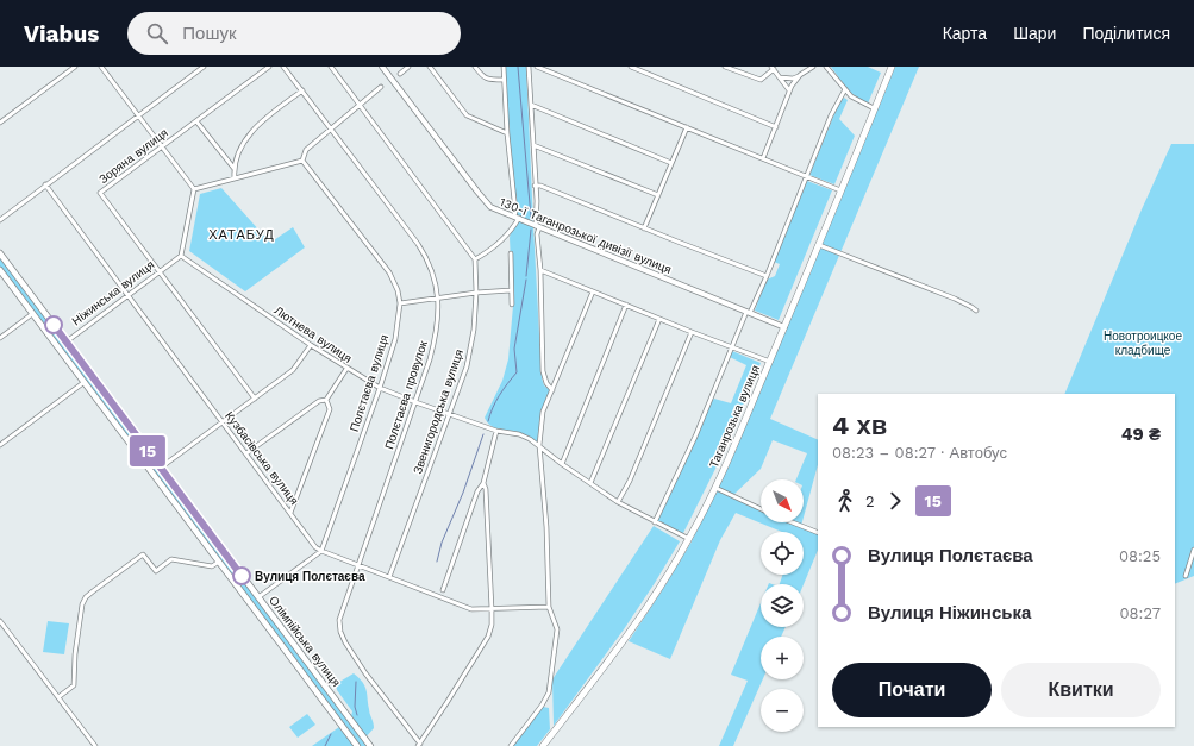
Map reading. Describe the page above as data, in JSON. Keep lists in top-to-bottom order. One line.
{"streets":{"highway":["Таганрозька вулиця"],"main road":["Ніжинська вулиця","Олімпійська вулиця"],"street":["Зоряна вулиця","130-ї Таганрозької дивізії вулиця","Лютнева вулиця","Полєтаєва вулиця","Полєтаєва провулок","Звенигородська вулиця","Кузбасівська вулиця"]},"crossings":[["Зоряна вулиця","Ніжинська вулиця"],["130-ї Таганрозької дивізії вулиця","Таганрозька вулиця"],["Ніжинська вулиця","Лютнева вулиця"],["Ніжинська вулиця","Кузбасівська вулиця"],["Ніжинська вулиця","Олімпійська вулиця"],["Лютнева вулиця","Полєтаєва вулиця"],["Лютнева вулиця","Полєтаєва провулок"],["Лютнева вулиця","Звенигородська вулиця"],["Лютнева вулиця","Таганрозька вулиця"],["Полєтаєва вулиця","Кузбасівська вулиця"],["Полєтаєва провулок","Кузбасівська вулиця"],["Звенигородська вулиця","Кузбасівська вулиця"]],"districts":["ХАТАБУД"],"parks":["Новотроицкое кладбище"],"places":["Вулиця Полєтаєва"],"lines":["bus line 15"],"north":"bottom right","page":{"header":"Viabus","search":"Пошук","nav":["Карта","Шари","Поділитися"],"on_map":"15","heading":["4 хв","08:23 – 08:27 · Автобус","49 ₴"],"legs":["2","15"],"map_buttons":["+","−"],"list":[{"name":"Вулиця Полєтаєва","value":"08:25"},{"name":"Вулиця Ніжинська","value":"08:27"}],"buttons":["Почати","Квитки"]}}
